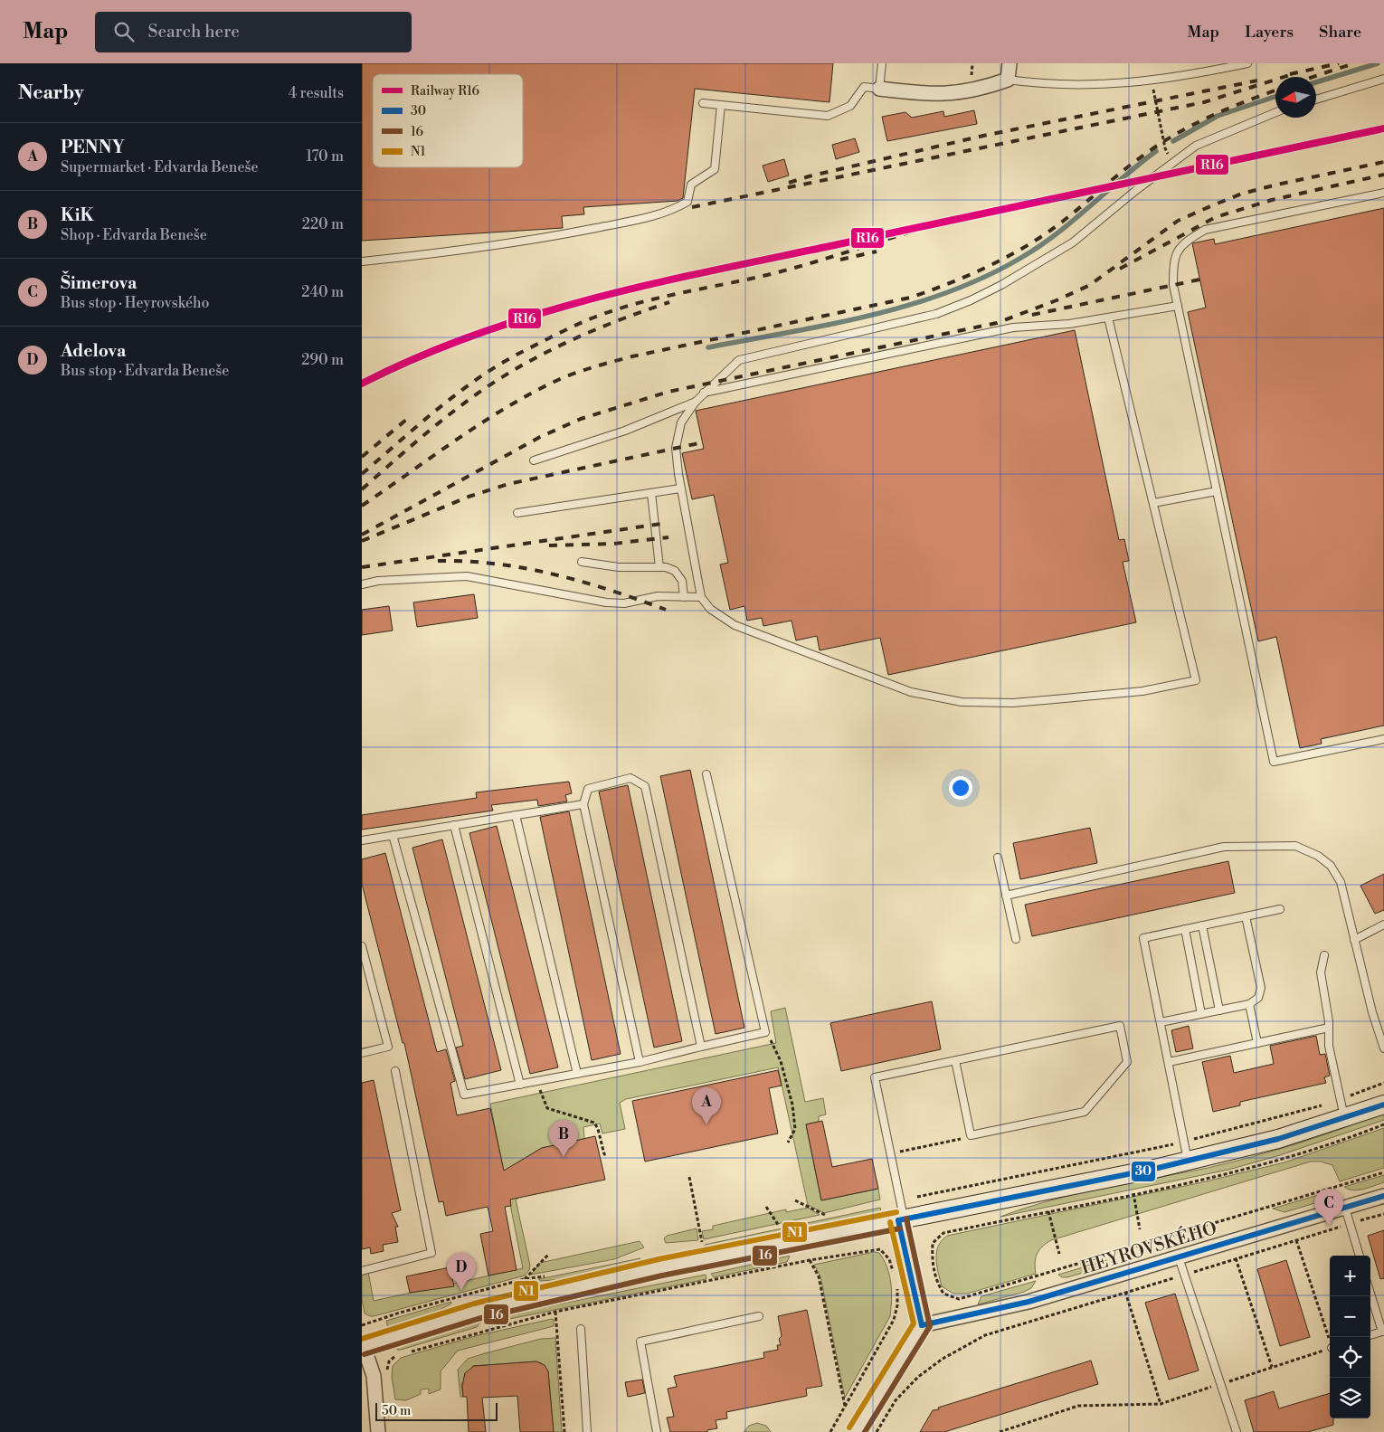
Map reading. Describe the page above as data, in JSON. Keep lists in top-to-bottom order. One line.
{"streets":{"street":["HEYROVSKÉHO"]},"lines":["rail line R16","transit line 30","transit line N1","transit line 16"],"legend":["Railway R16","30","16","N1"],"scale_bar":"50 m","north":"left","page":{"header":"Map","search":"Search here","nav":["Map","Layers","Share"],"heading":["Nearby","4 results"],"list":[{"mark":"A","name":"PENNY","note":"Supermarket · Edvarda Beneše","value":"170 m"},{"mark":"B","name":"KiK","note":"Shop · Edvarda Beneše","value":"220 m"},{"mark":"C","name":"Šimerova","note":"Bus stop · Heyrovského","value":"240 m"},{"mark":"D","name":"Adelova","note":"Bus stop · Edvarda Beneše","value":"290 m"}],"pins":["A","B","C","D"],"map_buttons":["+","−"],"scale":"50 m"}}
